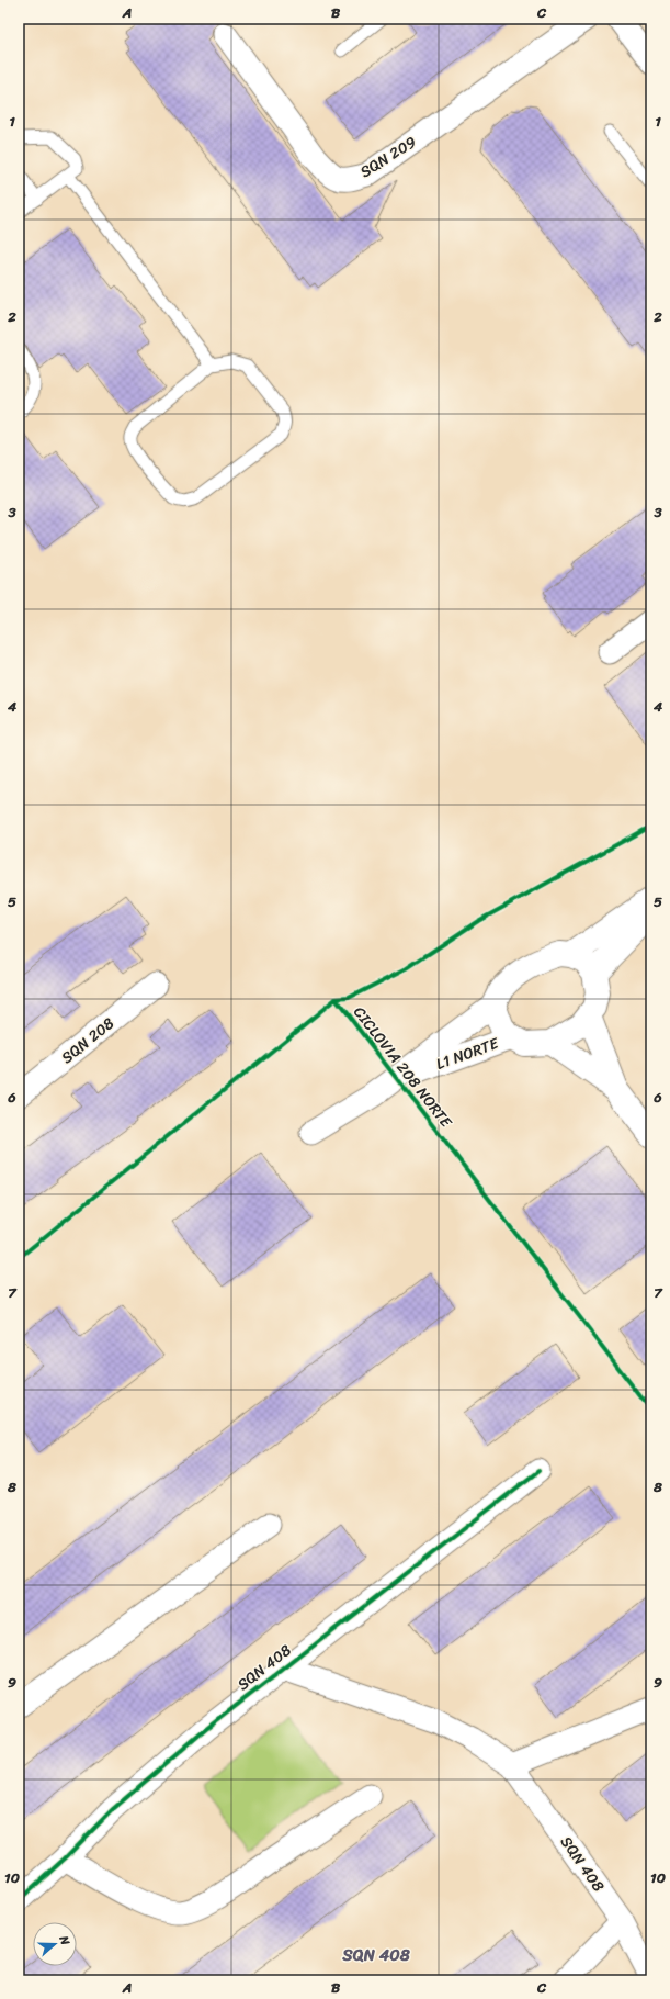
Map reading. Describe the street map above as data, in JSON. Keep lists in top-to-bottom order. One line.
{"streets":{"street":["SQN 209","SQN 208","L1 NORTE","SQN 408"],"cycle path":["CICLOVIA 208 NORTE"]},"districts":["SQN 408"],"north":"right","grid":{"columns":["A","B","C"],"rows":["1","2","3","4","5","6","7","8","9","10"]}}
